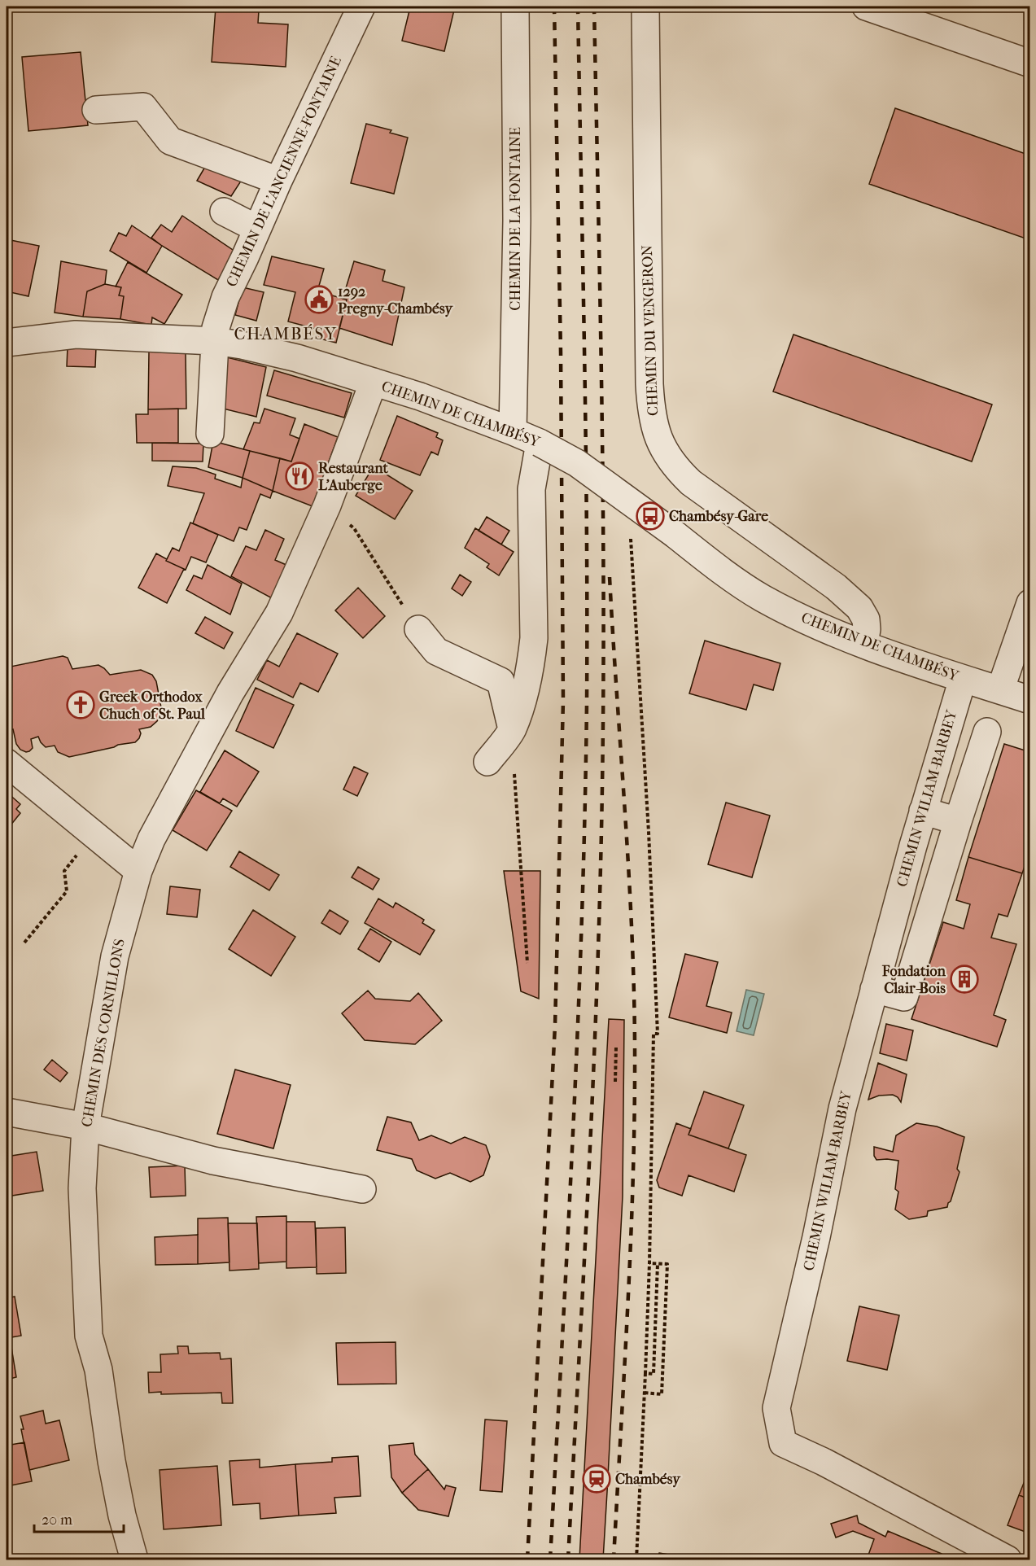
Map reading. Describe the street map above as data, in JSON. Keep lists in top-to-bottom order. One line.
{"streets":{"street":["CHEMIN DE L'ANCIENNE-FONTAINE","CHEMIN DE LA FONTAINE","CHEMIN DU VENGERON","CHEMIN DE CHAMBÉSY","CHEMIN WILIAM-BARBEY","CHEMIN DES CORNILLONS"]},"crossings":[["CHEMIN DE L'ANCIENNE-FONTAINE","CHEMIN DE CHAMBÉSY"],["CHEMIN DE LA FONTAINE","CHEMIN DE CHAMBÉSY"],["CHEMIN DU VENGERON","CHEMIN DE CHAMBÉSY"],["CHEMIN DE CHAMBÉSY","CHEMIN WILIAM-BARBEY"],["CHEMIN DE CHAMBÉSY","CHEMIN DES CORNILLONS"]],"districts":["CHAMBÉSY"],"places":{"public building":["1292 Pregny-Chambésy"],"restaurant":["Restaurant L'Auberge"],"bus stop":["Chambésy-Gare"],"church":["Greek Orthodox Chuch of St. Paul"],"building":["Fondation Clair-Bois"],"station":["Chambésy"]},"scale_bar":"20 m"}
